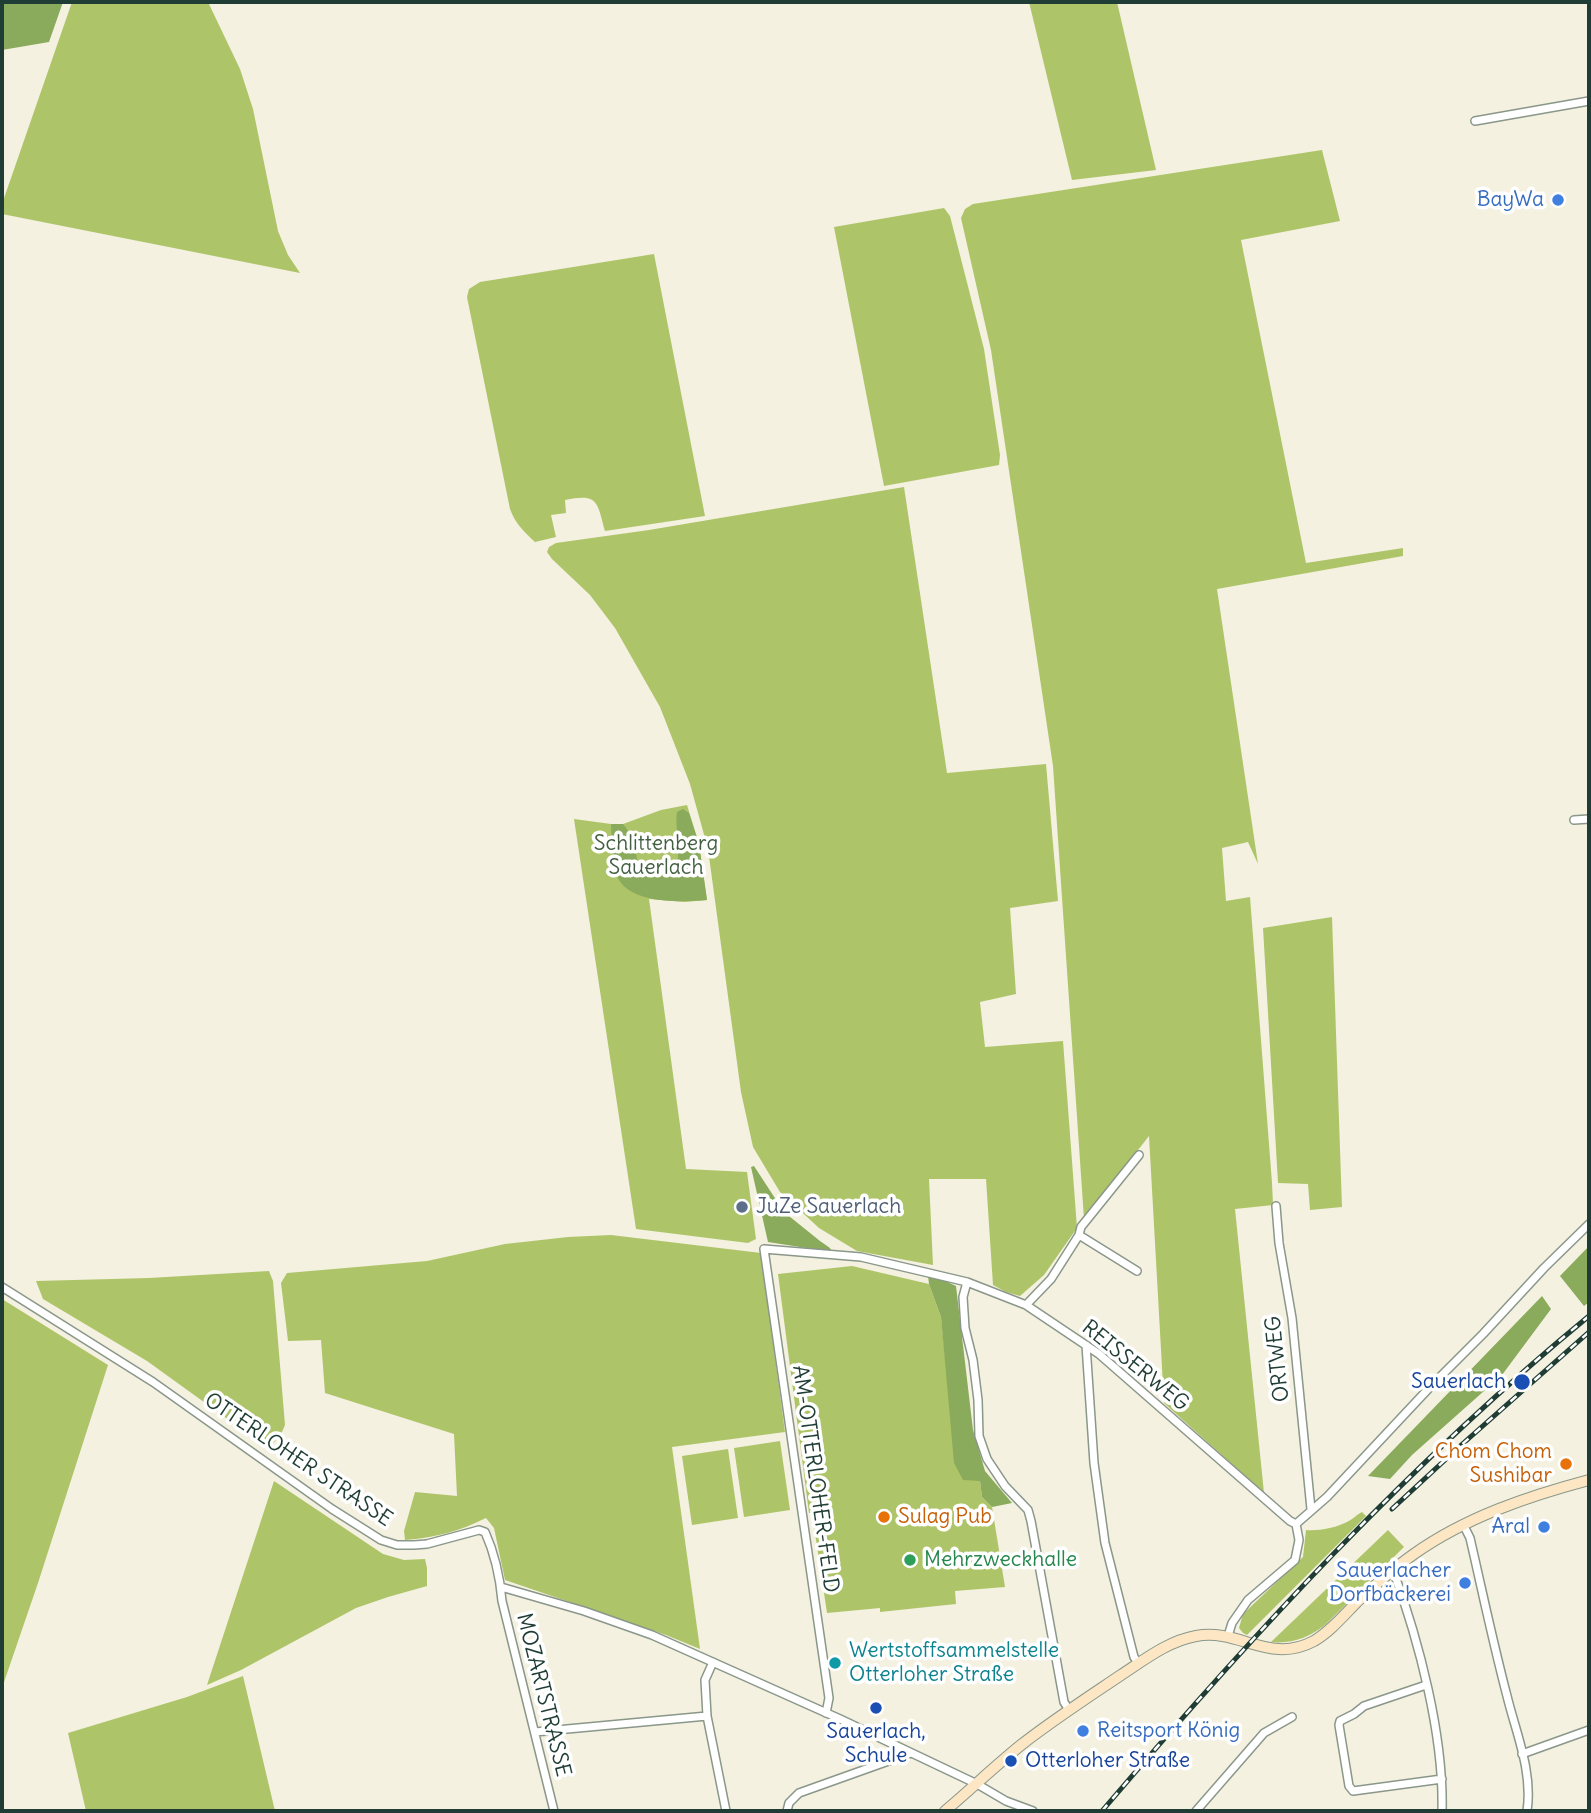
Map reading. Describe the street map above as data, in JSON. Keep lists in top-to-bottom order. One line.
{"streets":{"street":["ORTWEG","REISSERWEG","OTTERLOHER STRASSE","AM-OTTERLOHER-FELD","MOZARTSTRASSE"]},"crossings":[["REISSERWEG","AM-OTTERLOHER-FELD"],["OTTERLOHER STRASSE","MOZARTSTRASSE"]],"parks":["Schlittenberg Sauerlach"],"places":["BayWa","JuZe Sauerlach","Sauerlach","Chom Chom Sushibar","Sulag Pub","Aral","Mehrzweckhalle","Sauerlacher Dorfbäckerei","Wertstoffsammelstelle Otterloher Straße","Sauerlach, Schule","Reitsport König","Otterloher Straße"]}
